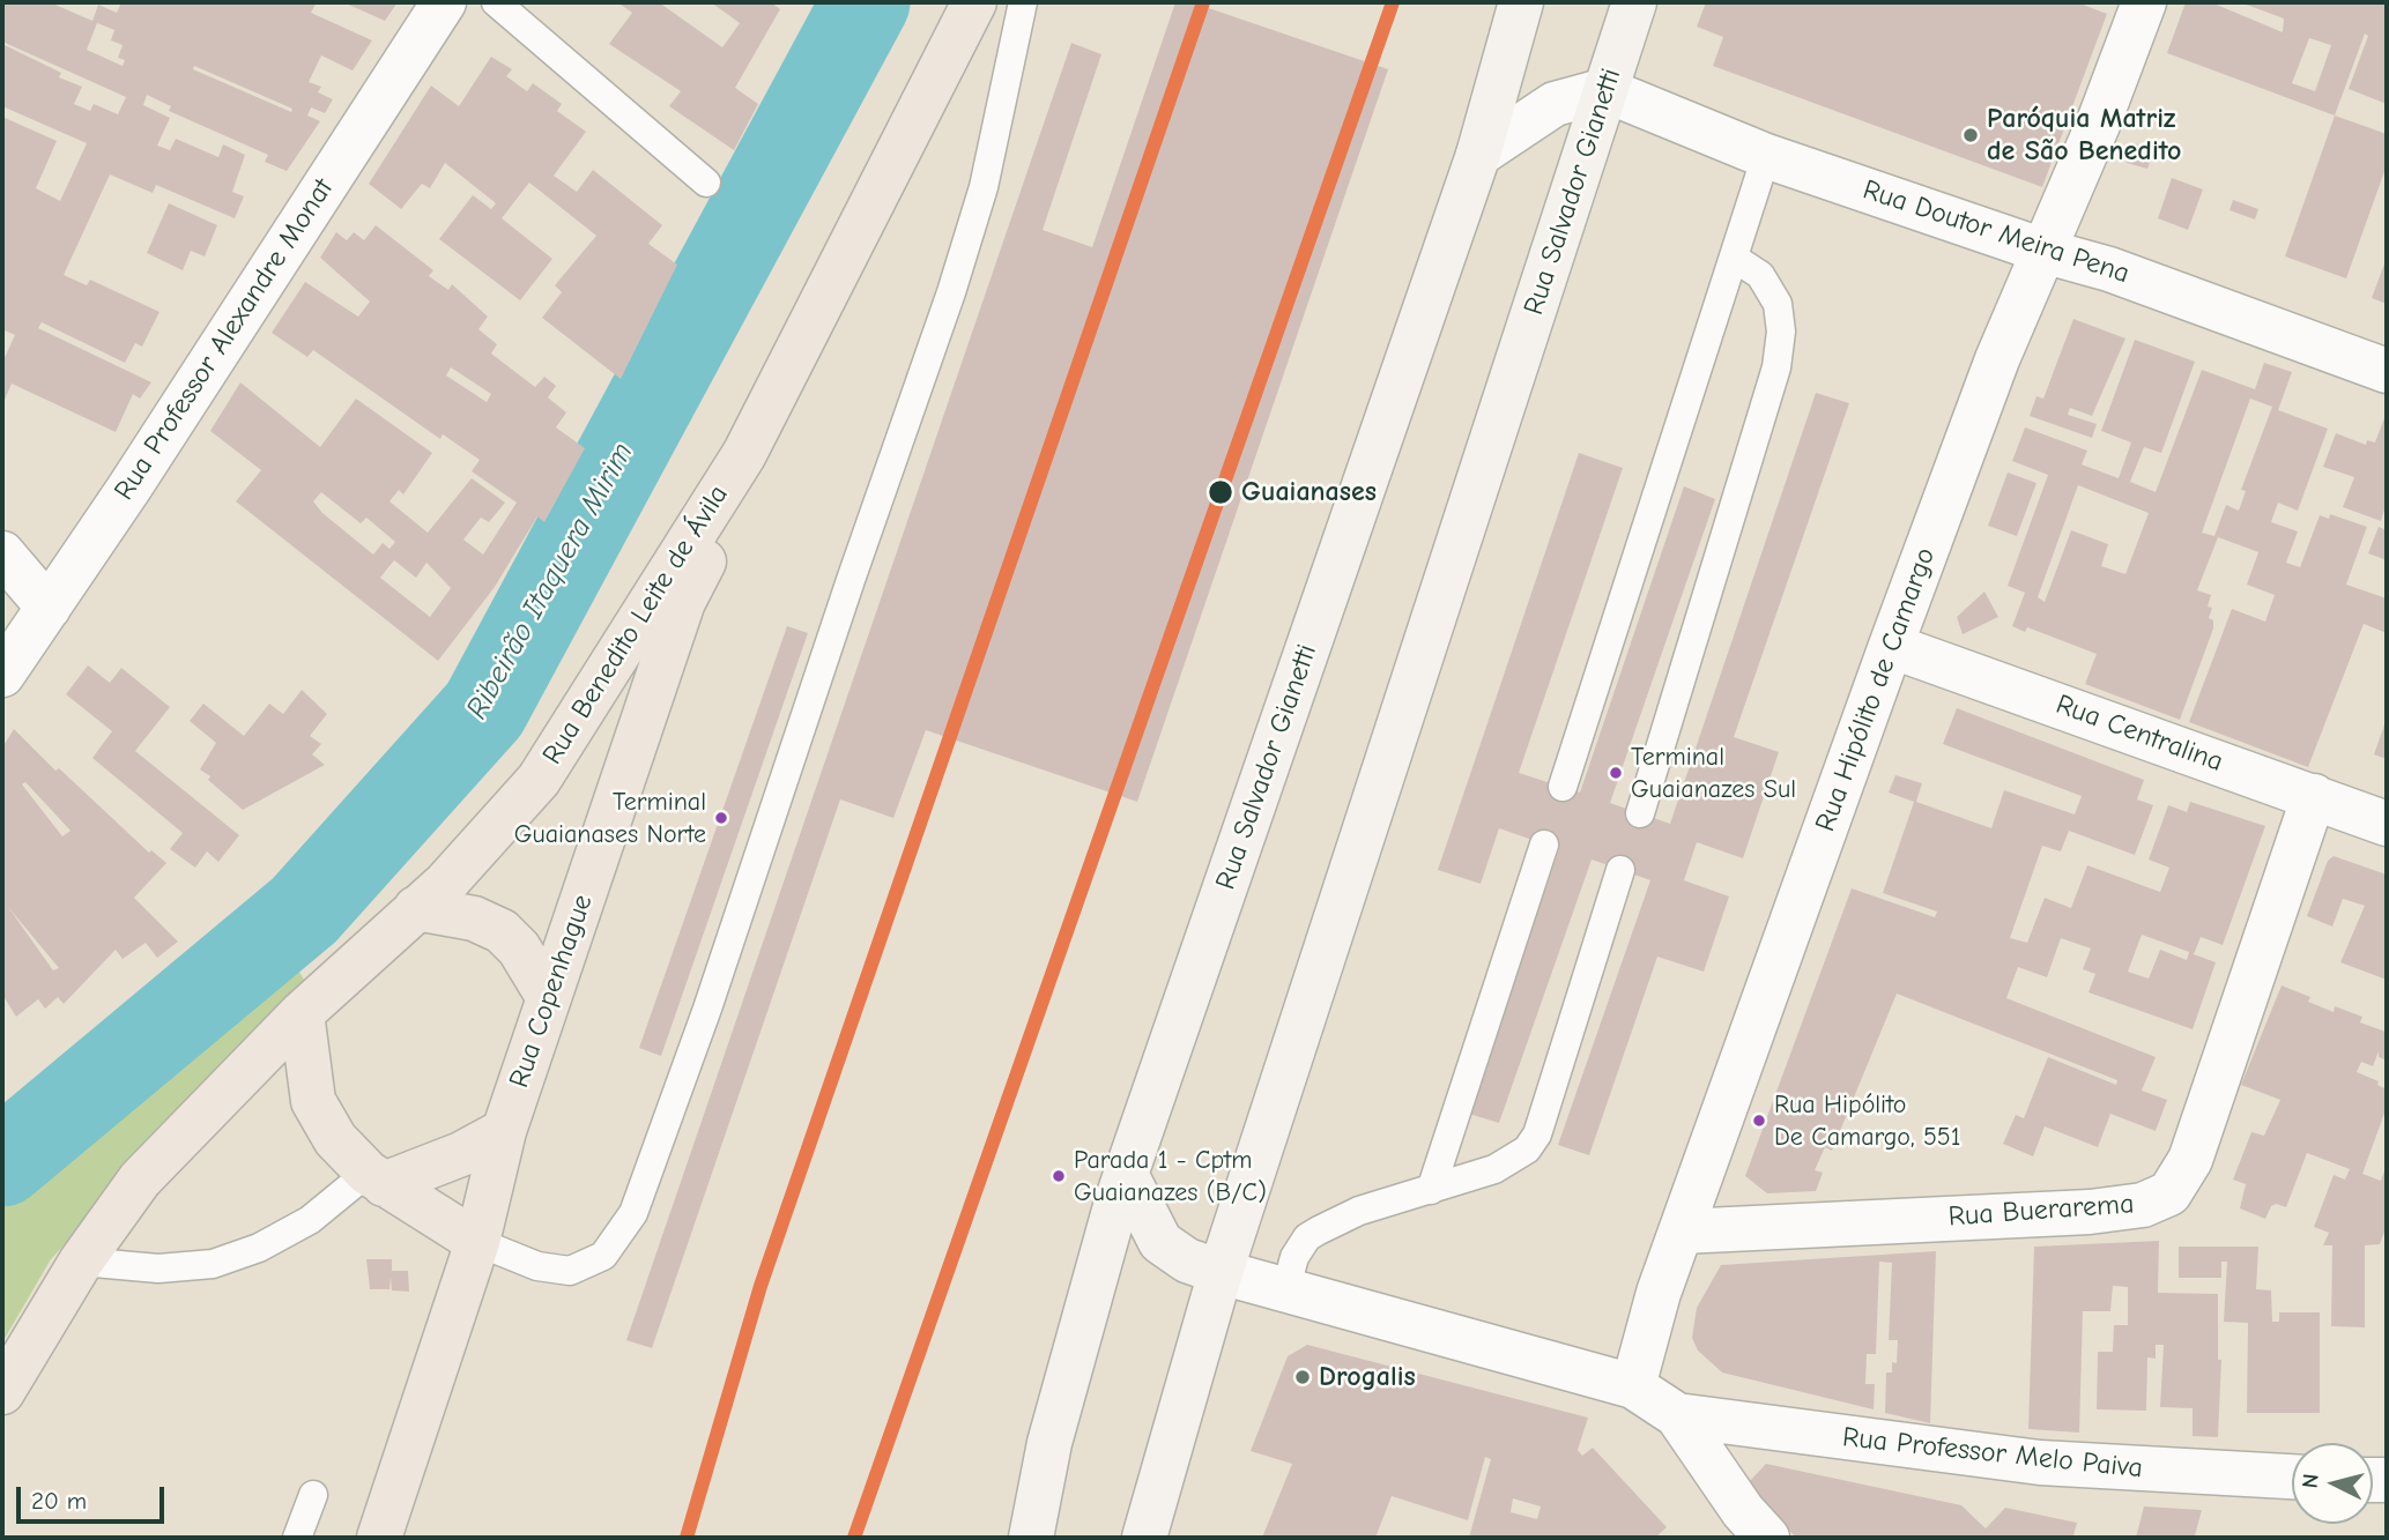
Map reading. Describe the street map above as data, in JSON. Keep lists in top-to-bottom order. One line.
{"streets":{"main road":["Rua Salvador Gianetti","Rua Benedito Leite de Ávila","Rua Copenhague"],"street":["Rua Doutor Meira Pena","Rua Professor Alexandre Monat","Rua Hipólito de Camargo","Rua Centralina","Rua Buerarema","Rua Professor Melo Paiva"]},"crossings":[["Rua Salvador Gianetti","Rua Doutor Meira Pena"],["Rua Doutor Meira Pena","Rua Hipólito de Camargo"],["Rua Benedito Leite de Ávila","Rua Copenhague"],["Rua Hipólito de Camargo","Rua Centralina"],["Rua Hipólito de Camargo","Rua Buerarema"],["Rua Centralina","Rua Buerarema"]],"water":["Ribeirão Itaquera Mirim"],"places":["Paróquia Matriz de São Benedito","Guaianases","Terminal Guaianazes Sul","Terminal Guaianases Norte","Rua Hipólito De Camargo, 551","Parada 1 - Cptm Guaianazes (B/C)","Drogalis"],"scale_bar":"20 m","north":"left"}
